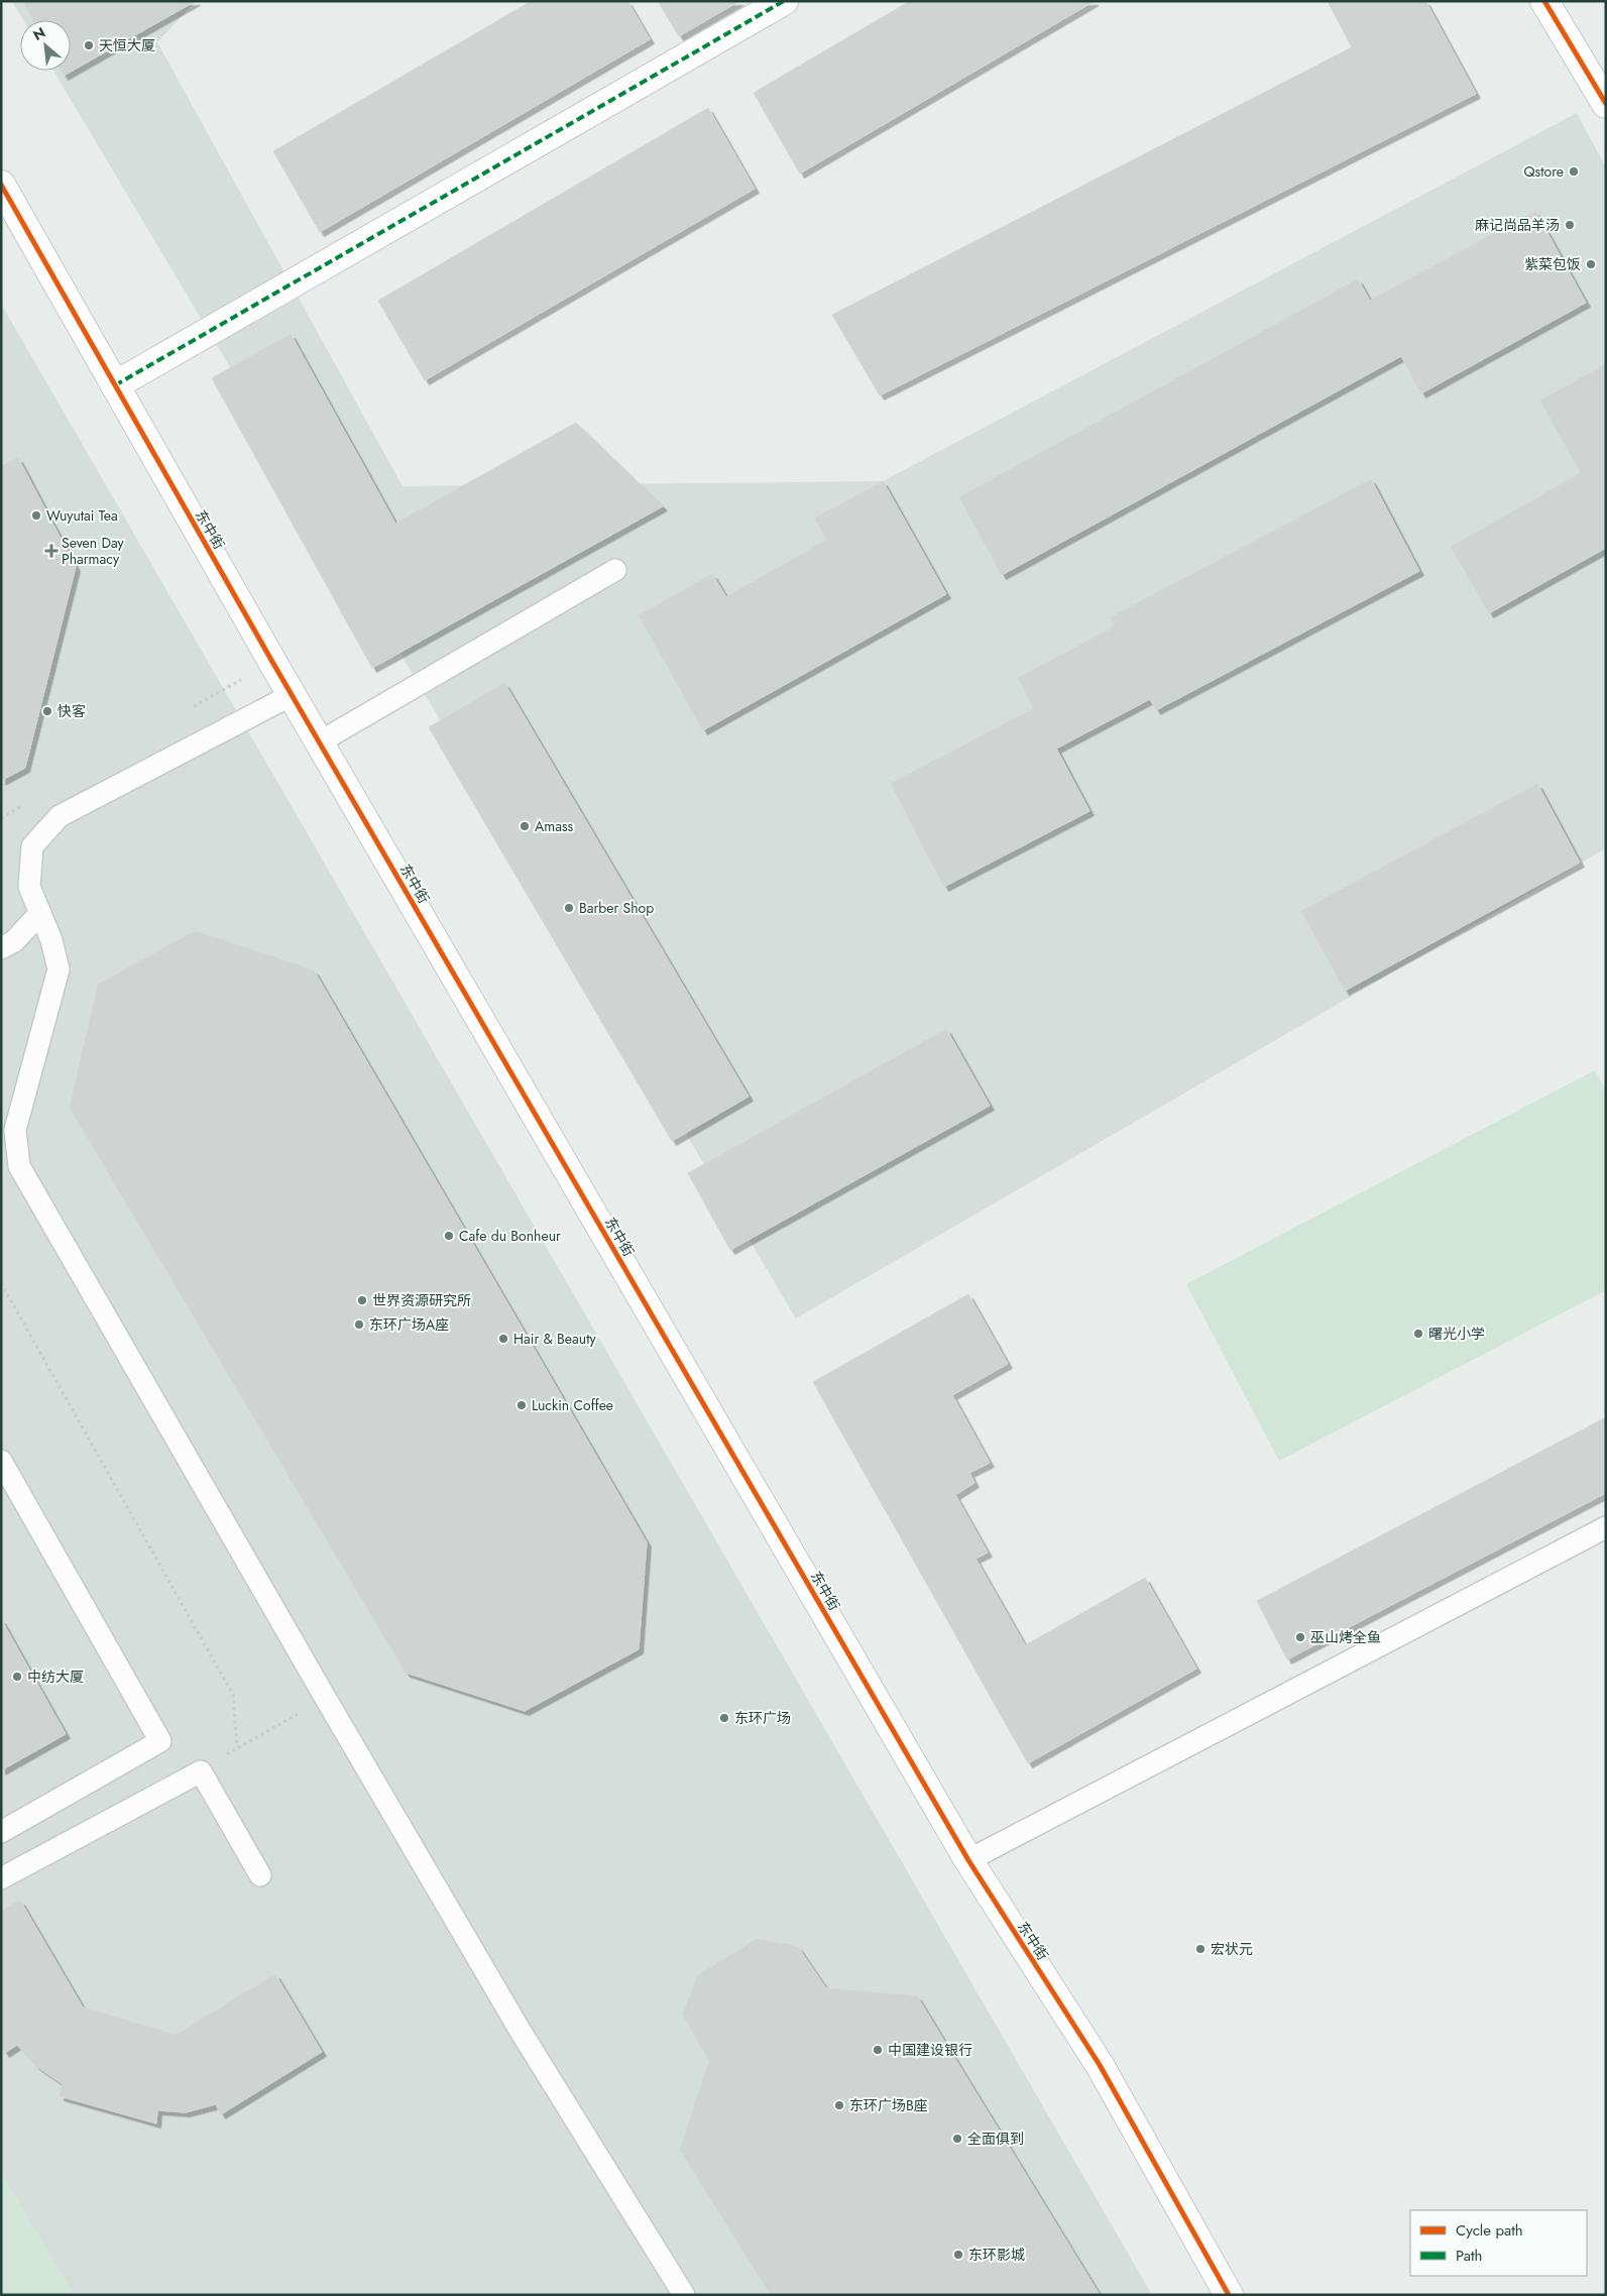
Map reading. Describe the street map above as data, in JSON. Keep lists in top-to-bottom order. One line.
{"streets":{"street":["东中街"]},"places":{"other":["天恒大厦","Qstore","麻记尚品羊汤","紫菜包饭","Wuyutai Tea","快客","Amass","Barber Shop","Cafe du Bonheur","世界资源研究所","东环广场A座","曙光小学","Hair & Beauty","Luckin Coffee","巫山烤全鱼","中纺大厦","东环广场","宏状元","中国建设银行","东环广场B座","全面俱到","东环影城"],"health":["Seven Day Pharmacy"]},"legend":["Cycle path","Path"],"north":"top left"}
